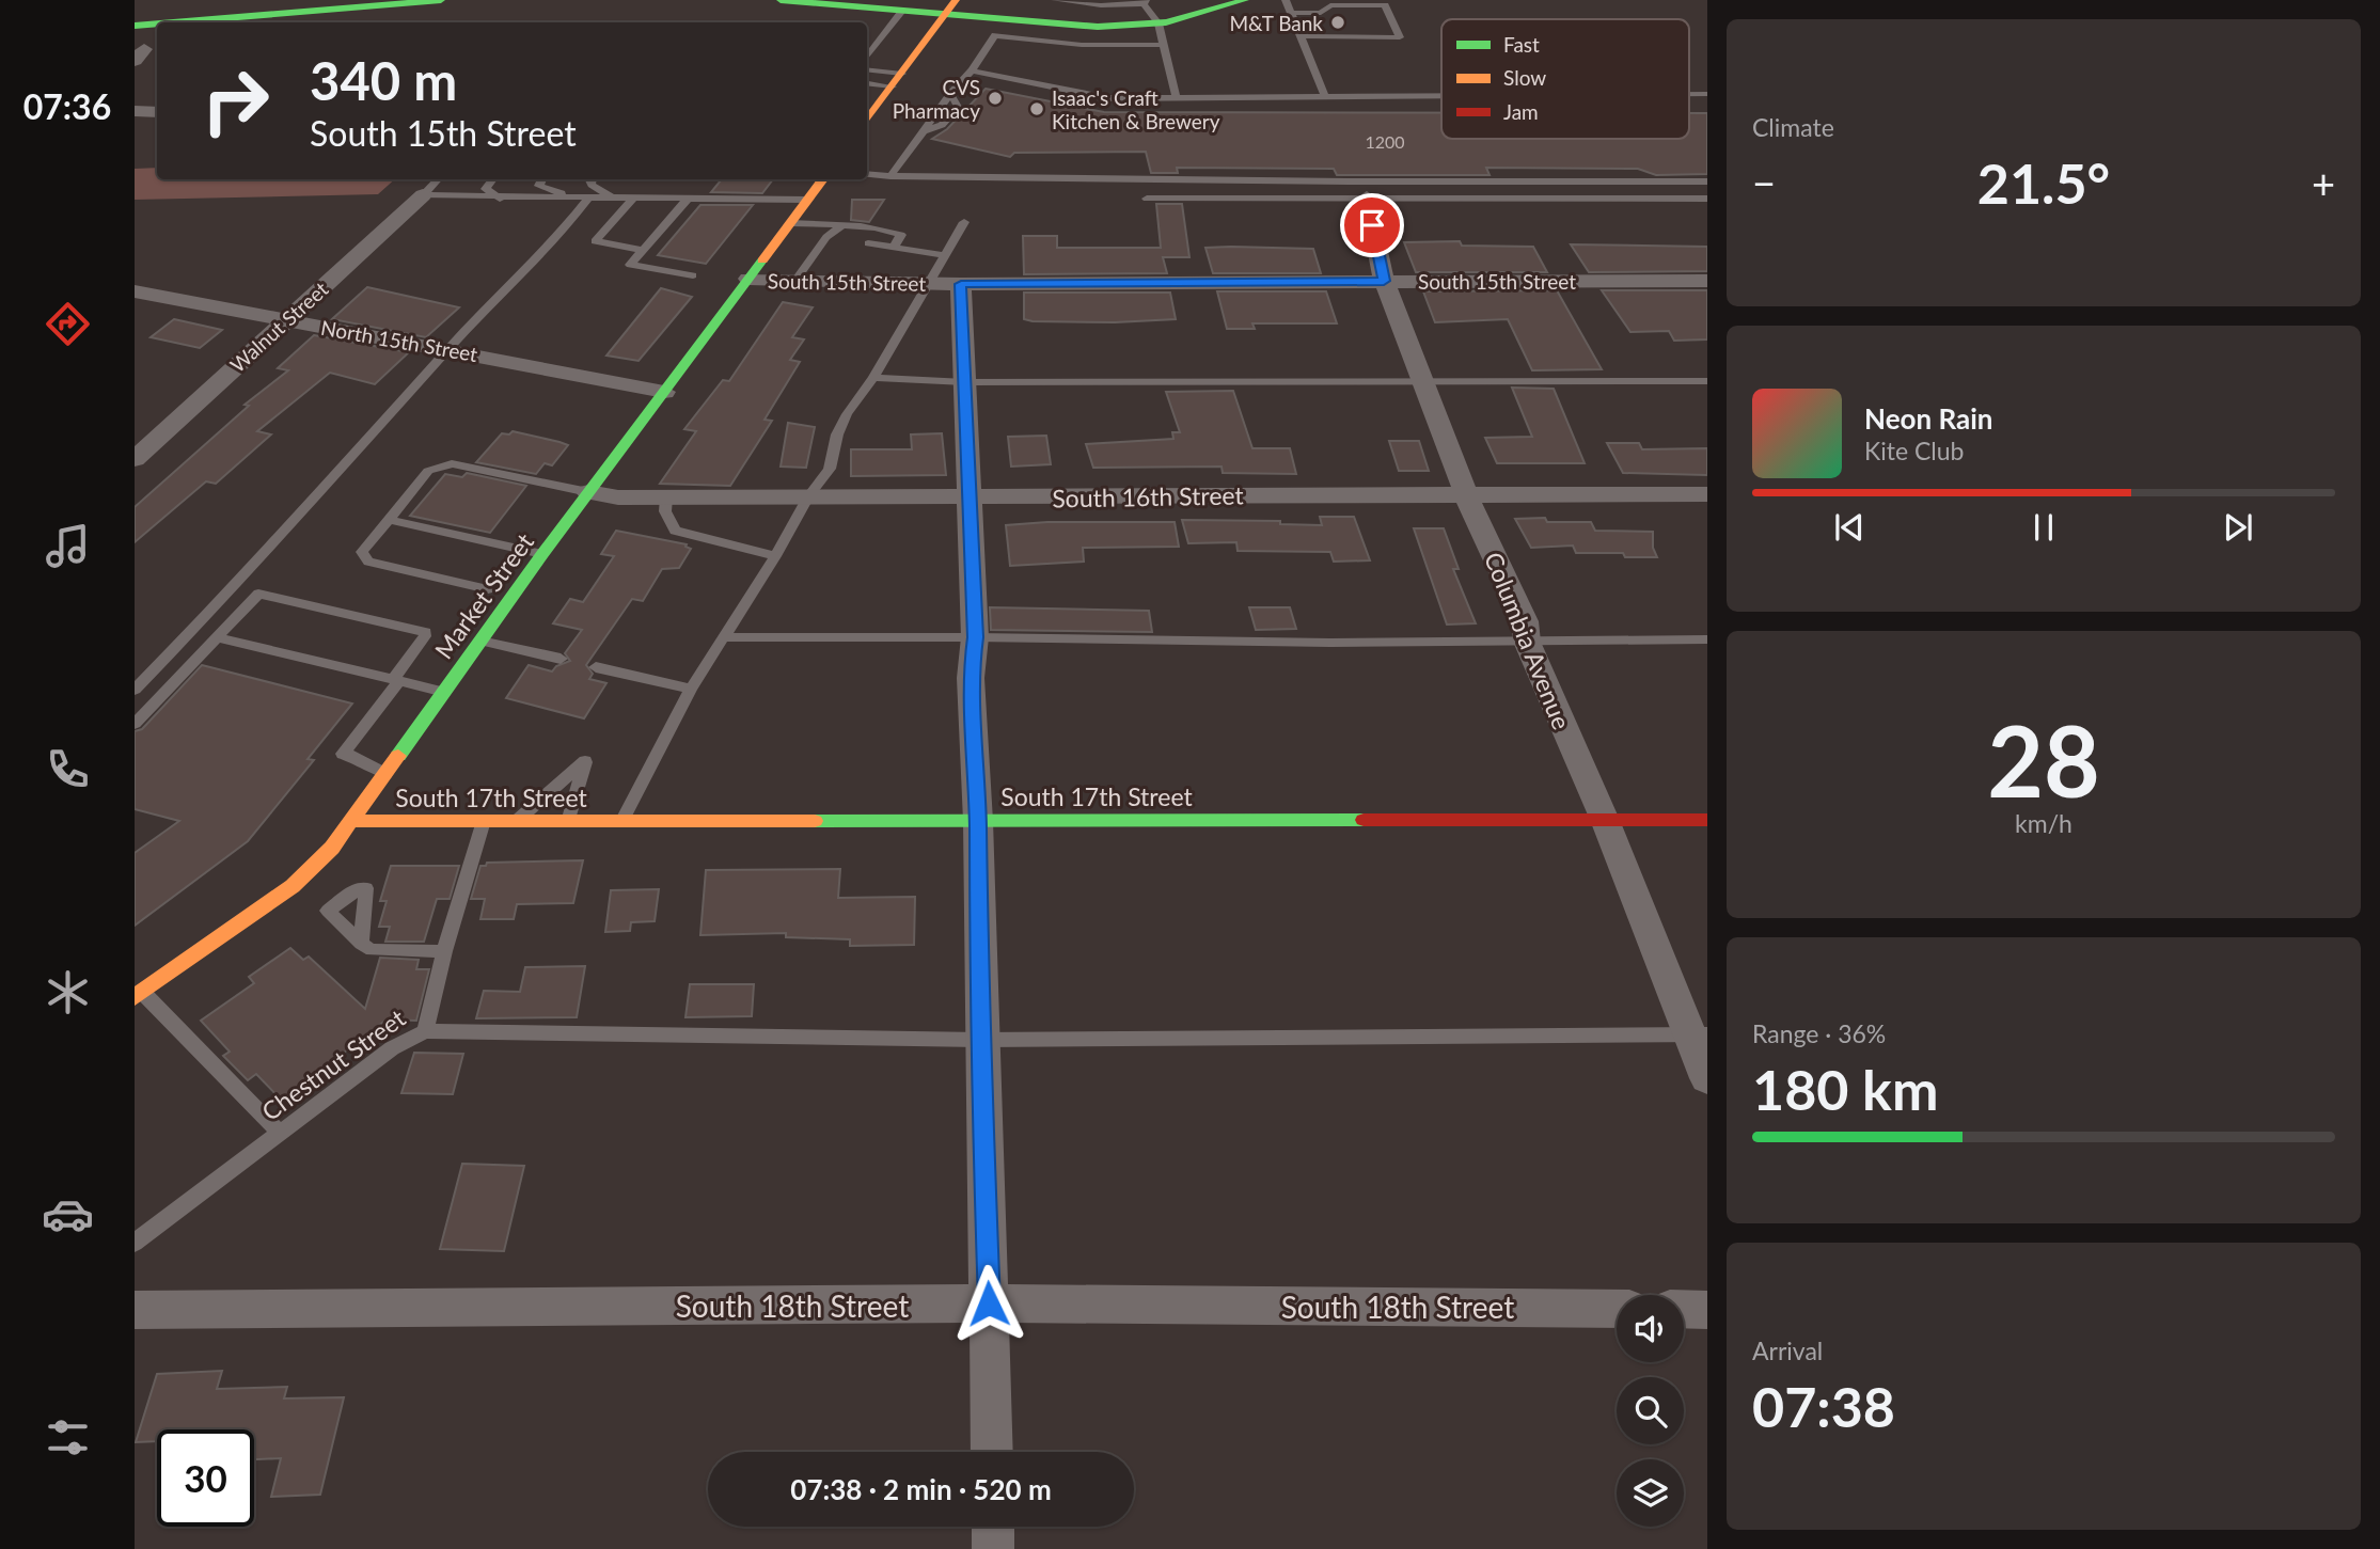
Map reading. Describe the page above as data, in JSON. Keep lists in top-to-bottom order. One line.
{"streets":{"main road":["Market Street","South 17th Street"],"street":["South 15th Street","Walnut Street","North 15th Street","South 16th Street","Columbia Avenue","South 18th Street"],"lane":["Chestnut Street"]},"crossings":[["South 15th Street","Market Street"],["South 15th Street","Columbia Avenue"],["Walnut Street","North 15th Street"],["North 15th Street","Market Street"],["South 16th Street","Market Street"],["South 16th Street","Columbia Avenue"],["Market Street","South 17th Street"],["Columbia Avenue","South 17th Street"],["South 17th Street","Chestnut Street"]],"places":["M&T Bank","CVS Pharmacy","Isaac's Craft Kitchen & Brewery"],"house_numbers":["1200"],"legend":["Fast","Slow","Jam"],"page":{"tabs":"07:36","tile":["Climate",["28","km/h"],["Range · 36%","180 km"],["Arrival","07:38"]],"turn":["340 m","South 15th Street"],"heat":["−","21.5°","+"],"song":["Neon Rain","Kite Club"],"limit":"30","trip":"07:38 · 2 min · 520 m"}}
